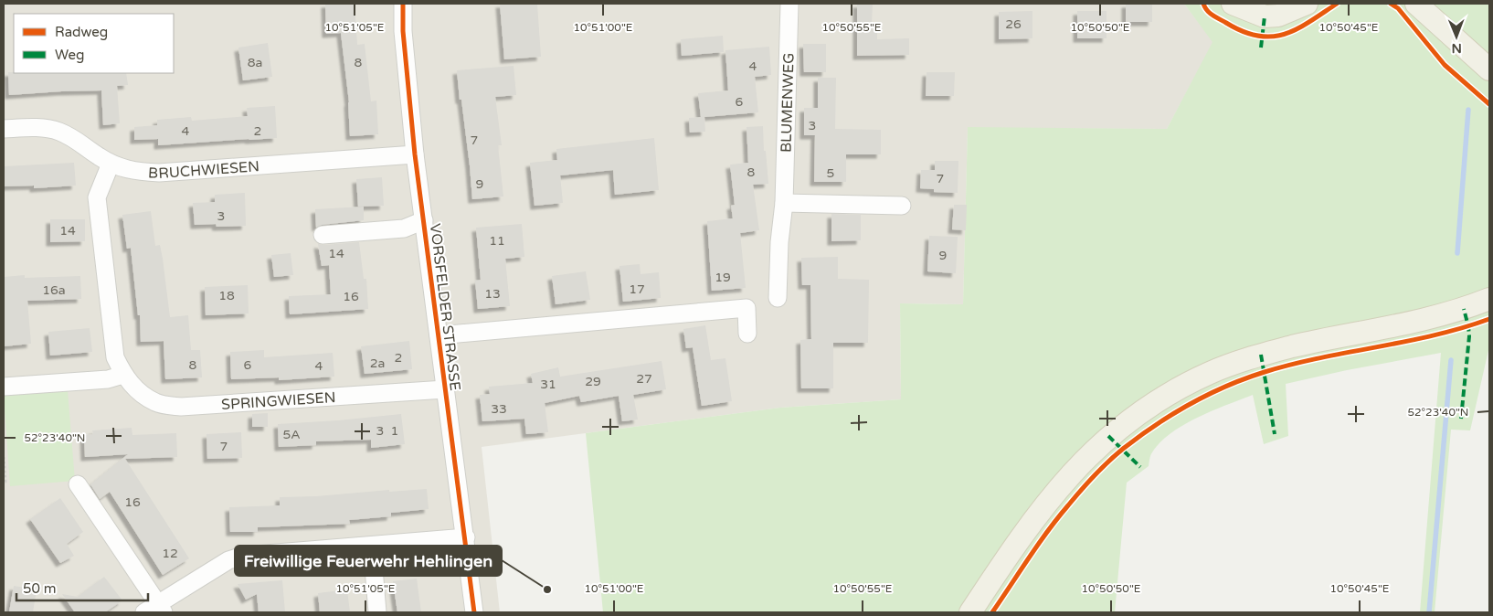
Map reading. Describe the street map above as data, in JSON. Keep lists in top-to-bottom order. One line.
{"streets":{"street":["BLUMENWEG","BRUCHWIESEN","VORSFELDER STRASSE","SPRINGWIESEN"]},"crossings":[["BRUCHWIESEN","VORSFELDER STRASSE"],["BRUCHWIESEN","SPRINGWIESEN"],["VORSFELDER STRASSE","SPRINGWIESEN"]],"places":["Freiwillige Feuerwehr Hehlingen"],"house_numbers":["26","8a","8","4","6","3","4","2","7","8","5","7","9","3","14","11","14","9","19","17","16a","13","18","16","2","2a","8","6","4","27","29","31","33","3","1","5A","7","16","12"],"legend":["Radweg","Weg"],"scale_bar":"50 m","north":"bottom","coordinates":["10°51'05\"E","10°51'00\"E","10°50'55\"E","10°50'50\"E","10°50'45\"E","52°23'40\"N"]}
